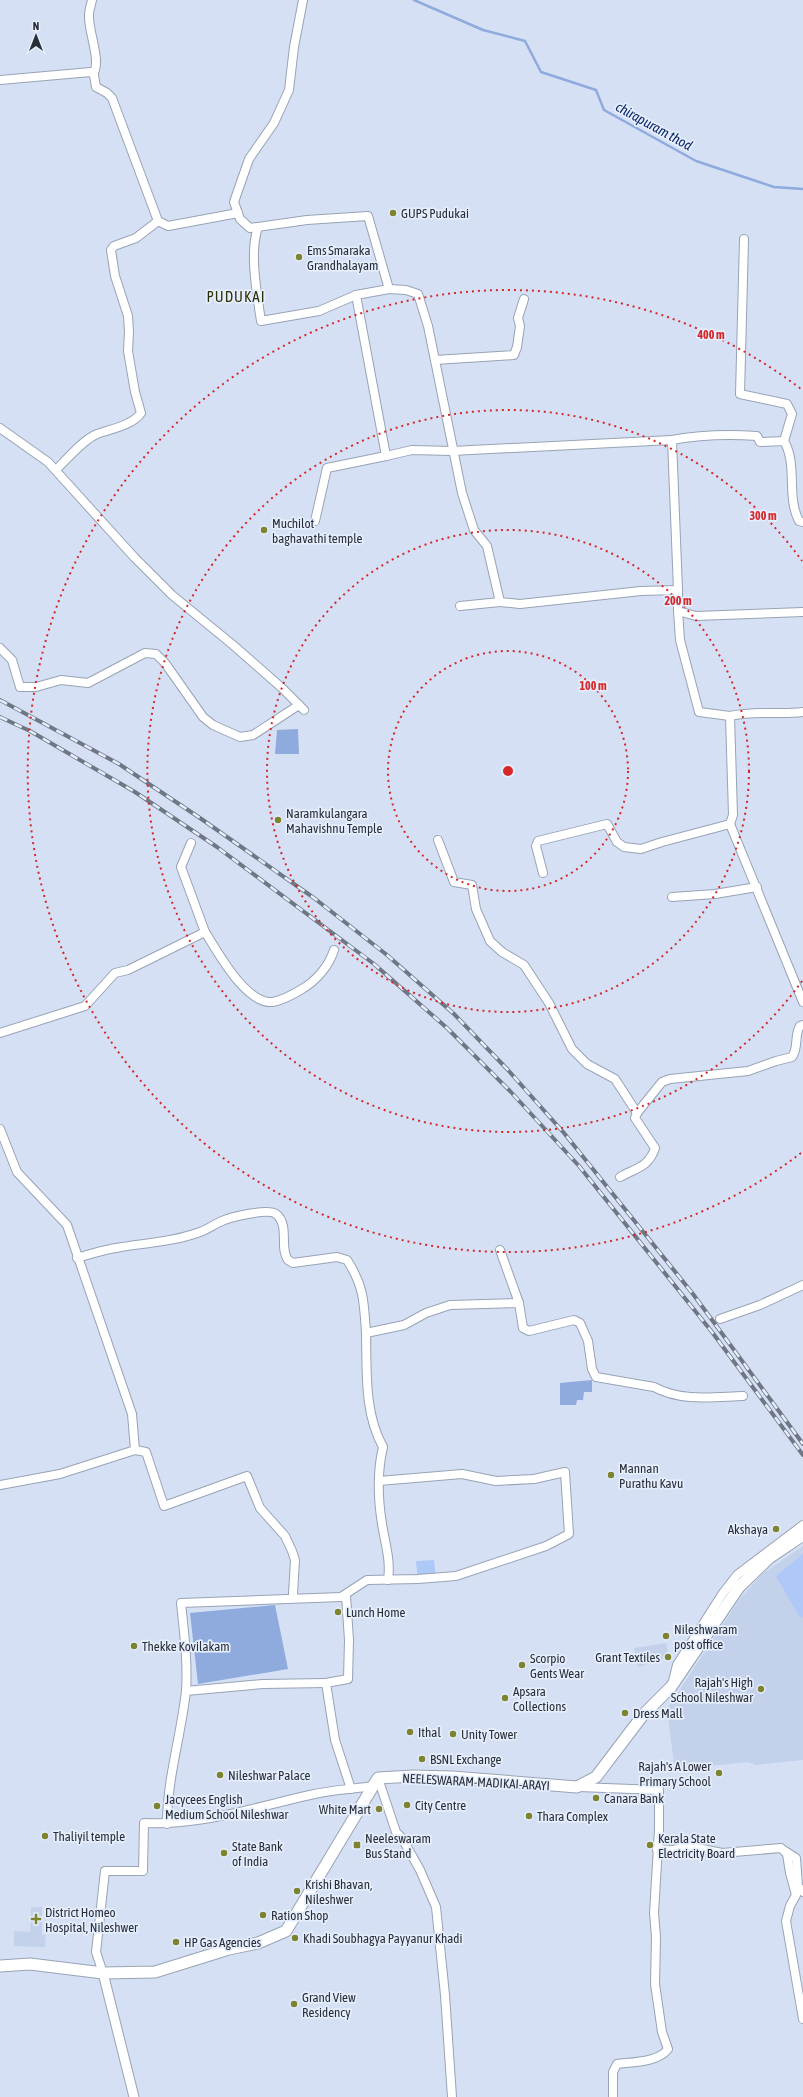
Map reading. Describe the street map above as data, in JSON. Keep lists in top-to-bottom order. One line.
{"streets":{"main road":["NEELESWARAM-MADIKAI-ARAYI"]},"districts":["PUDUKAI"],"water":["chirapuram thod"],"places":{"other":["GUPS Pudukai","Ems Smaraka Grandhalayam","Muchilot baghavathi temple","Naramkulangara Mahavishnu Temple","Mannan Purathu Kavu","Akshaya","Lunch Home","Nileshwaram post office","Thekke Kovilakam","Grant Textiles","Scorpio Gents Wear","Rajah's High School Nileshwar","Apsara Collections","Dress Mall","Ithal","Unity Tower","BSNL Exchange","Rajah's A Lower Primary School","Nileshwar Palace","Canara Bank","City Centre","Jacycees English Medium School Nileshwar","White Mart","Thara Complex","Thaliyil temple","Kerala State Electricity Board","State Bank of India","Krishi Bhavan, Nileshwer","Ration Shop","Khadi Soubhagya Payyanur Khadi","HP Gas Agencies","Grand View Residency"],"transit":["Neeleswaram Bus Stand"],"health":["District Homeo Hospital, Nileshwer"]},"north":"top","rings":["400 m","300 m","200 m","100 m"]}
